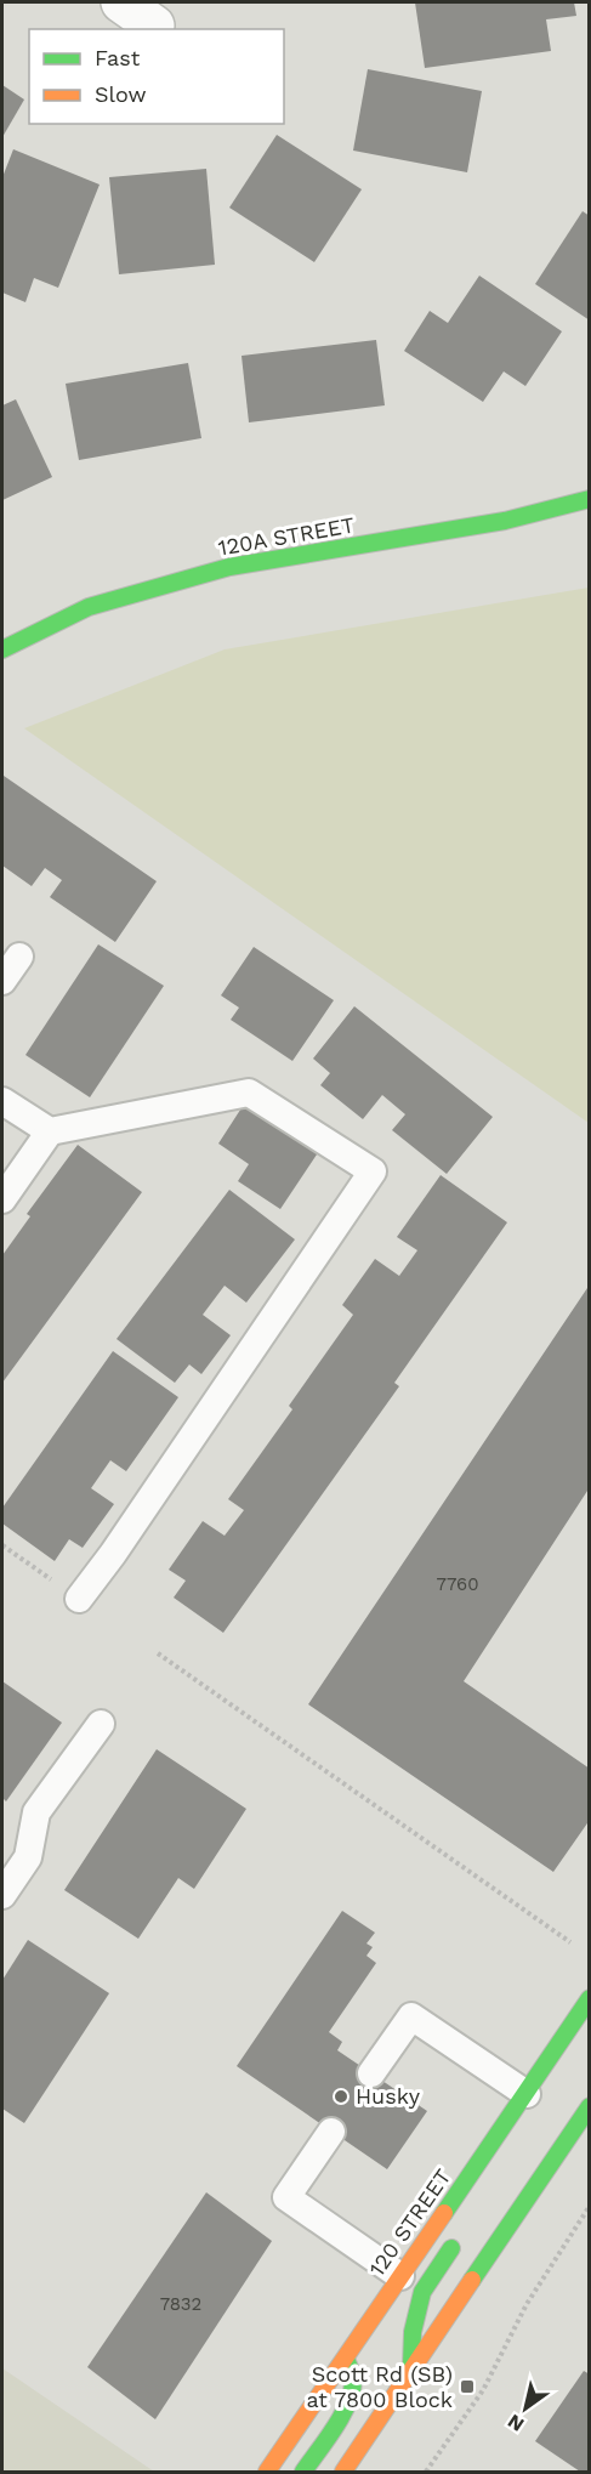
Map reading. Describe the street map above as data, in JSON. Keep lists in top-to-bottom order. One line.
{"streets":{"main road":["120A STREET","120 STREET"]},"places":{"other":["Husky"],"transit":["Scott Rd (SB) at 7800 Block"]},"house_numbers":["7760","7832"],"legend":["Fast","Slow"],"north":"bottom left"}
